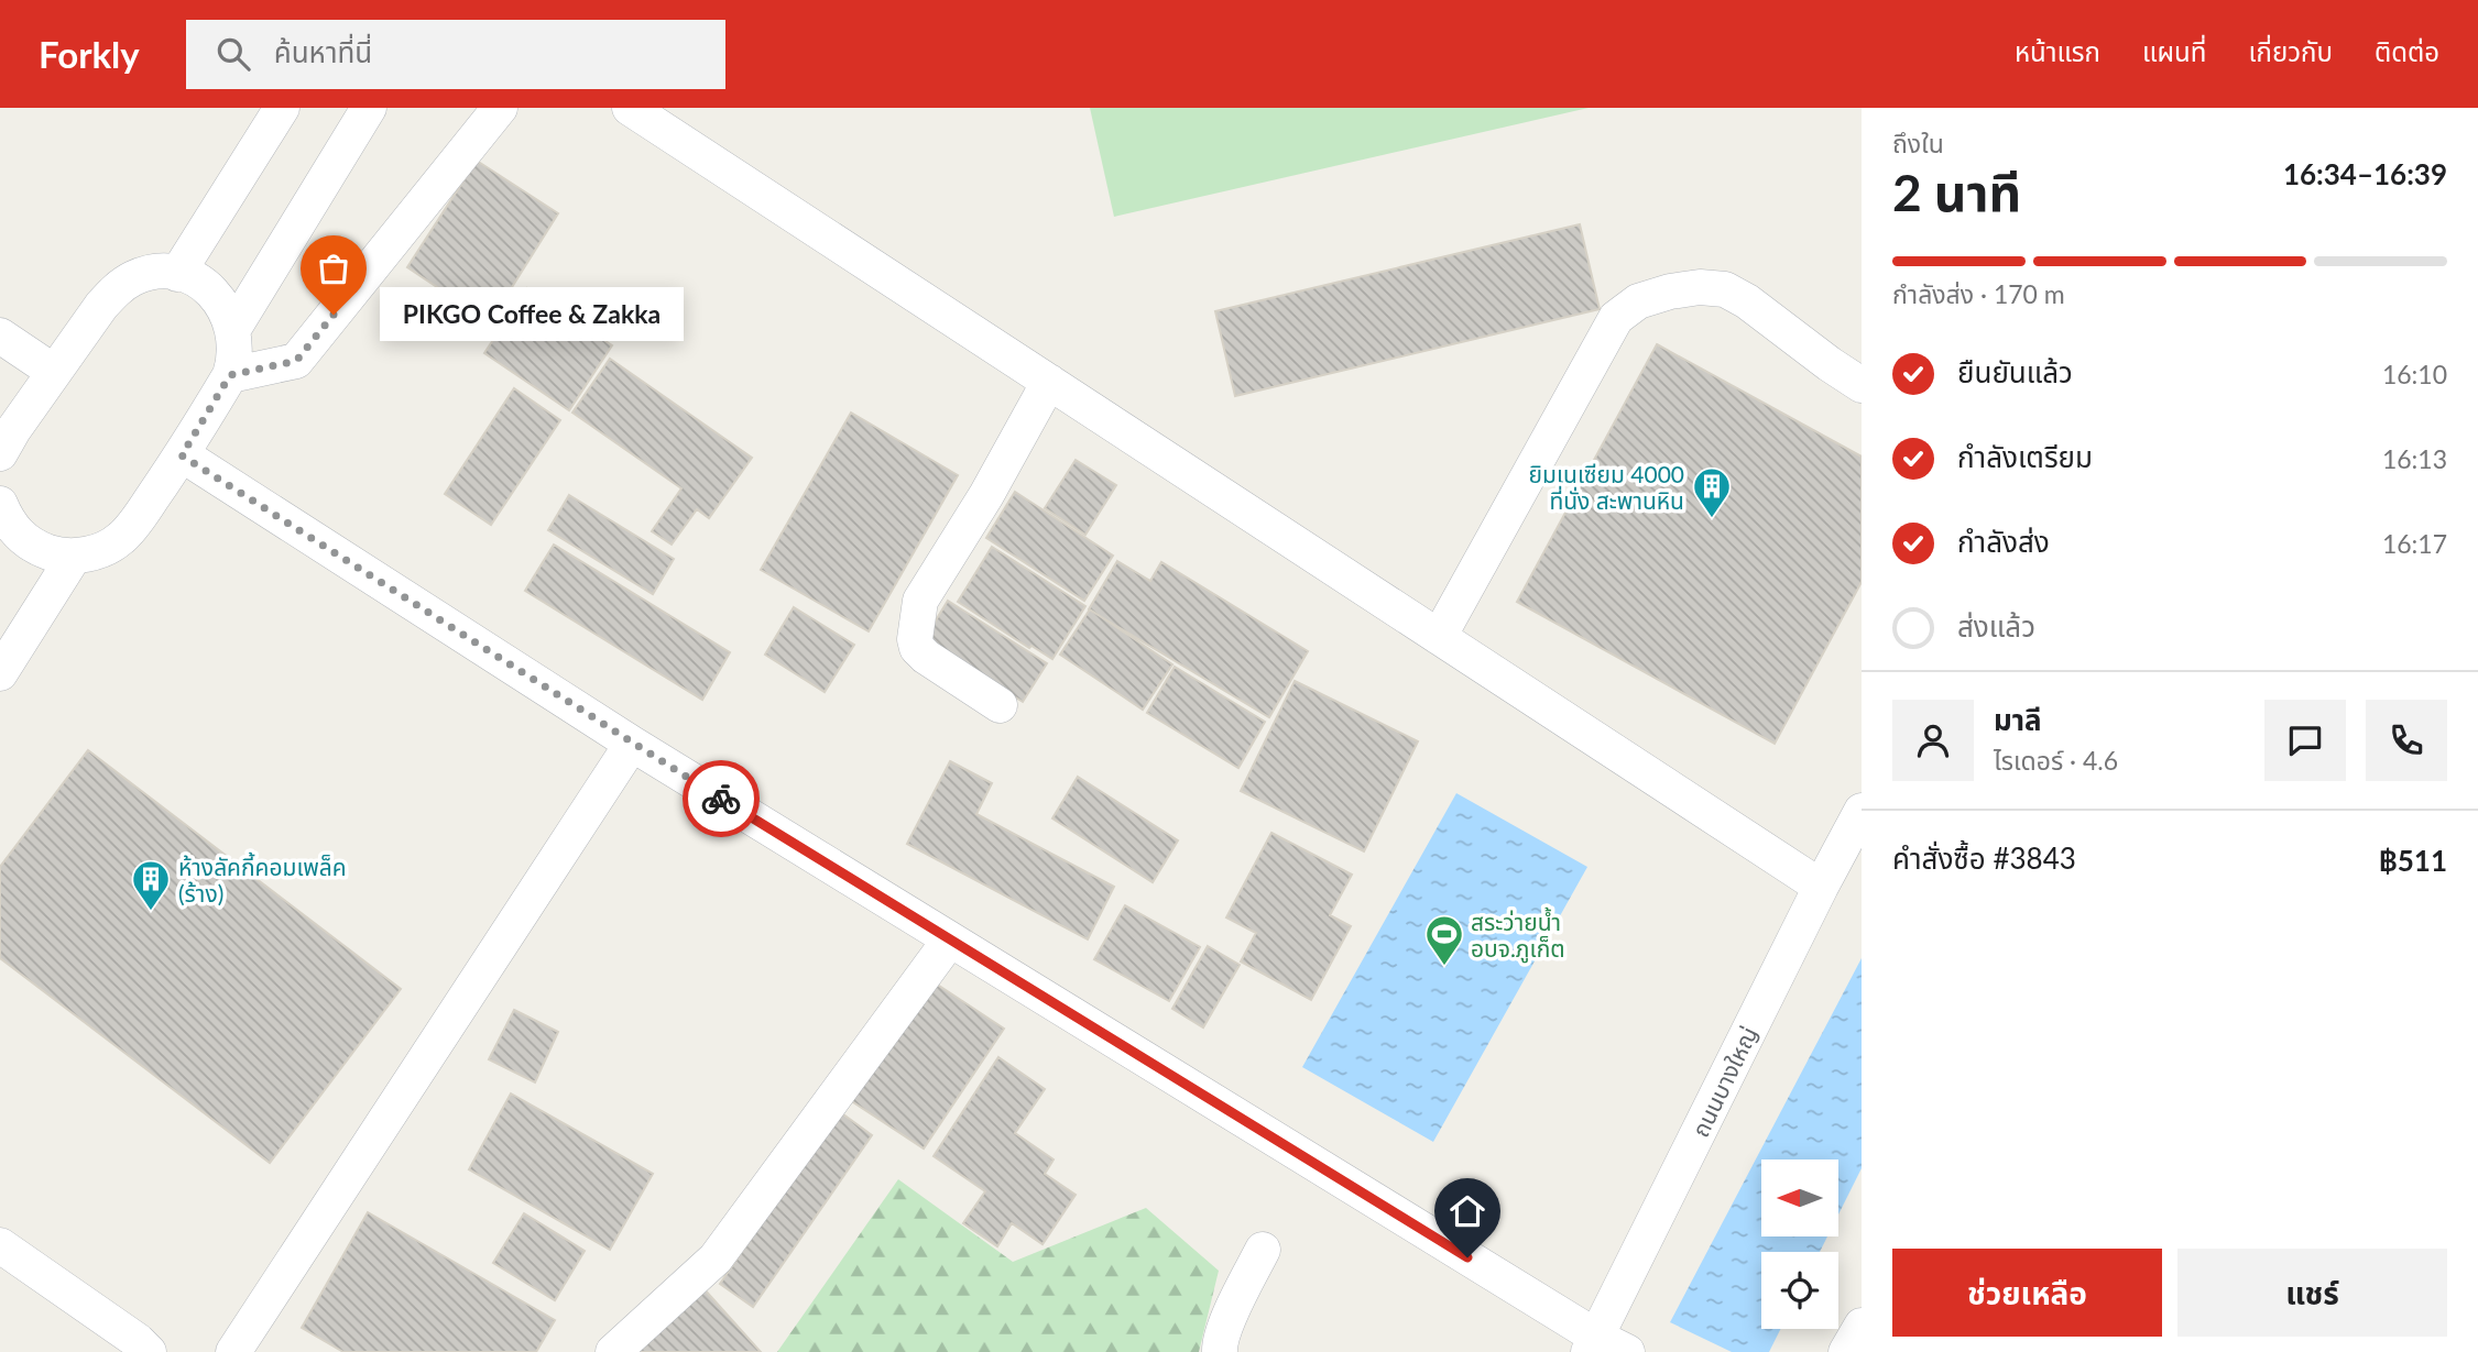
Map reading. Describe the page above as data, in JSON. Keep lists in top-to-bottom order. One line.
{"streets":{"street":["ถนนบางใหญ่"]},"places":{"other":["PIKGO Coffee & Zakka"],"building":["ยิมเนเซียม 4000 ที่นั่ง สะพานหิน","ห้างลัคกี้คอมเพล็ค (ร้าง)"],"sports":["สระว่ายน้ำ อบจ.ภูเก็ต"]},"north":"left","page":{"header":"Forkly","search":"ค้นหาที่นี่","nav":["หน้าแรก","แผนที่","เกี่ยวกับ","ติดต่อ"],"heading":["2 นาที","ถึงใน","16:34–16:39"],"panel":["มาลี","ไรเดอร์ · 4.6","คำสั่งซื้อ #3843","฿511"],"bar":"กำลังส่ง · 170 m","bubble":"PIKGO Coffee & Zakka","list":[["ยืนยันแล้ว","16:10"],["กำลังเตรียม","16:13"],["กำลังส่ง","16:17"],"ส่งแล้ว"],"buttons":["ช่วยเหลือ","แชร์"]}}
